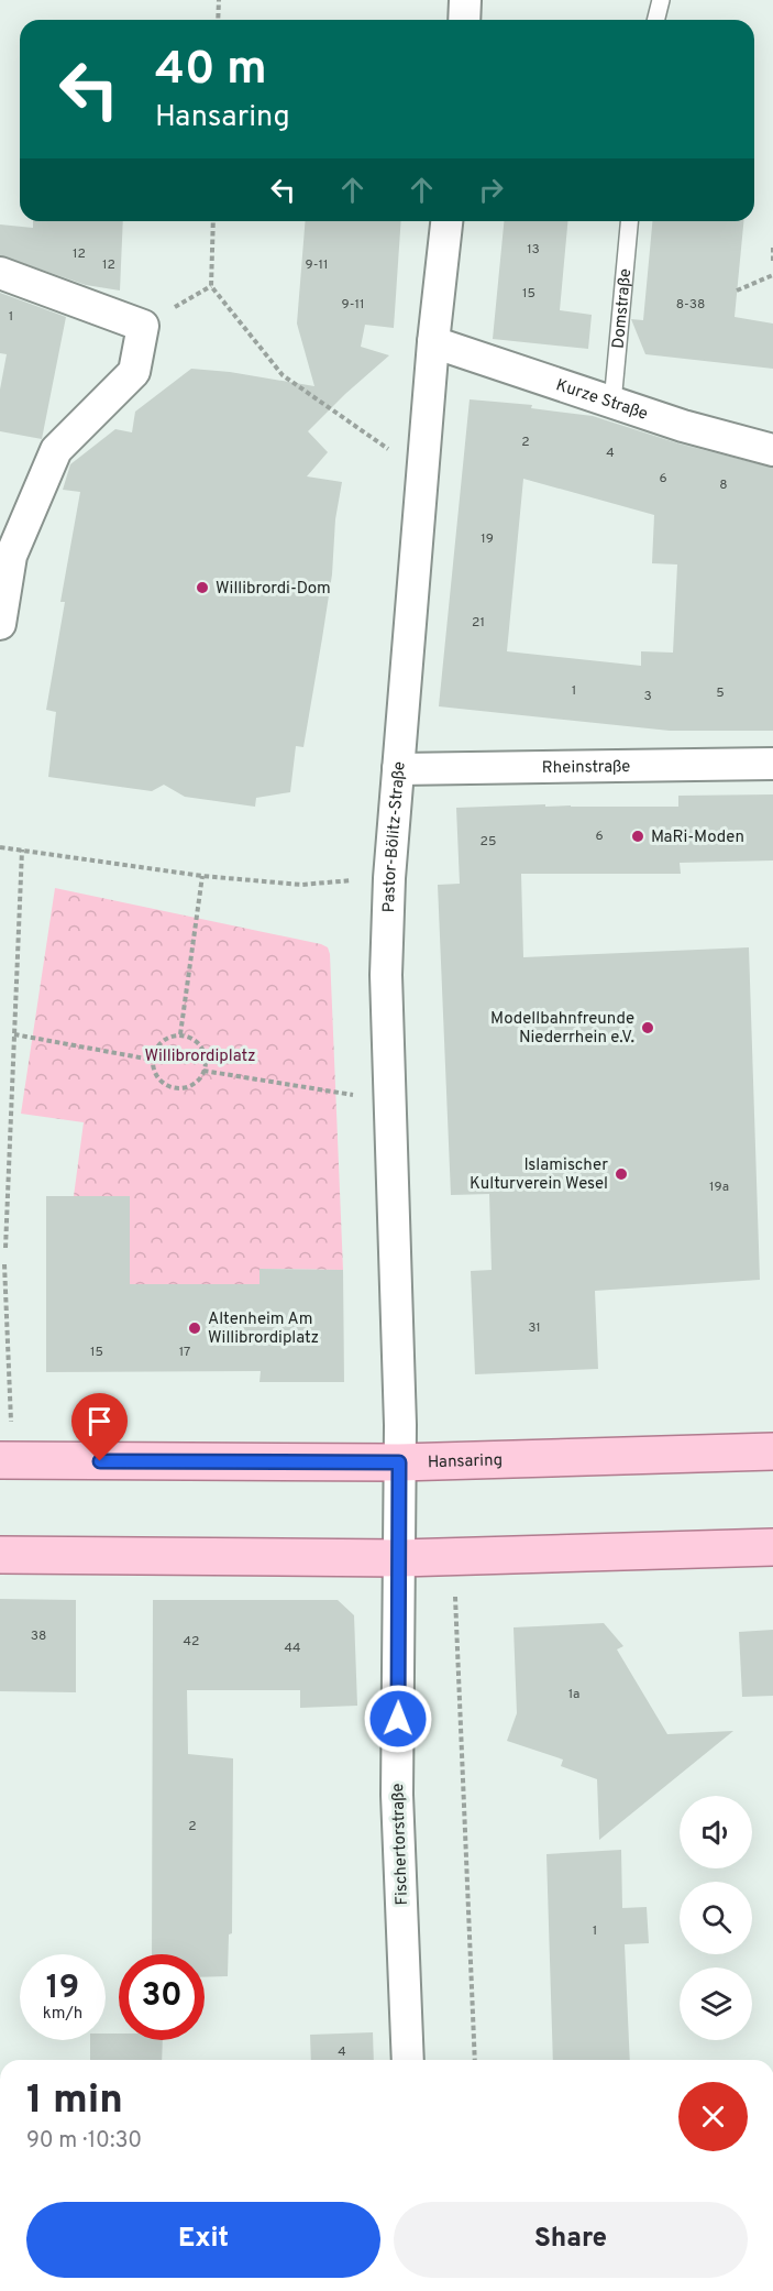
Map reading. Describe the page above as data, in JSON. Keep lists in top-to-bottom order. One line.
{"streets":{"main road":["Hansaring"],"street":["Kurze Straße","Rheinstraße","Pastor-Bölitz-Straße","Fischertorstraße"],"lane":["Domstraße"]},"crossings":[["Domstraße","Kurze Straße"],["Kurze Straße","Pastor-Bölitz-Straße"],["Rheinstraße","Pastor-Bölitz-Straße"],["Pastor-Bölitz-Straße","Hansaring"],["Pastor-Bölitz-Straße","Fischertorstraße"],["Hansaring","Fischertorstraße"]],"parks":["Willibrordiplatz"],"places":["Willibrordi-Dom","MaRi-Moden","Modellbahnfreunde Niederrhein e.V.","Islamischer Kulturverein Wesel","Altenheim Am Willibrordiplatz"],"house_numbers":["13","12","12","9-11","15","9-11","8-38","1","2","4","6","8","19","21","1","5","3","6","25","19a","31","15","17","38","42","44","1a","2","1","4"],"page":{"turn":["40 m","Hansaring"],"speed":"19 km/h","limit":"30","heading":["1 min","90 m · 10:30"],"buttons":["Exit","Share"]}}
